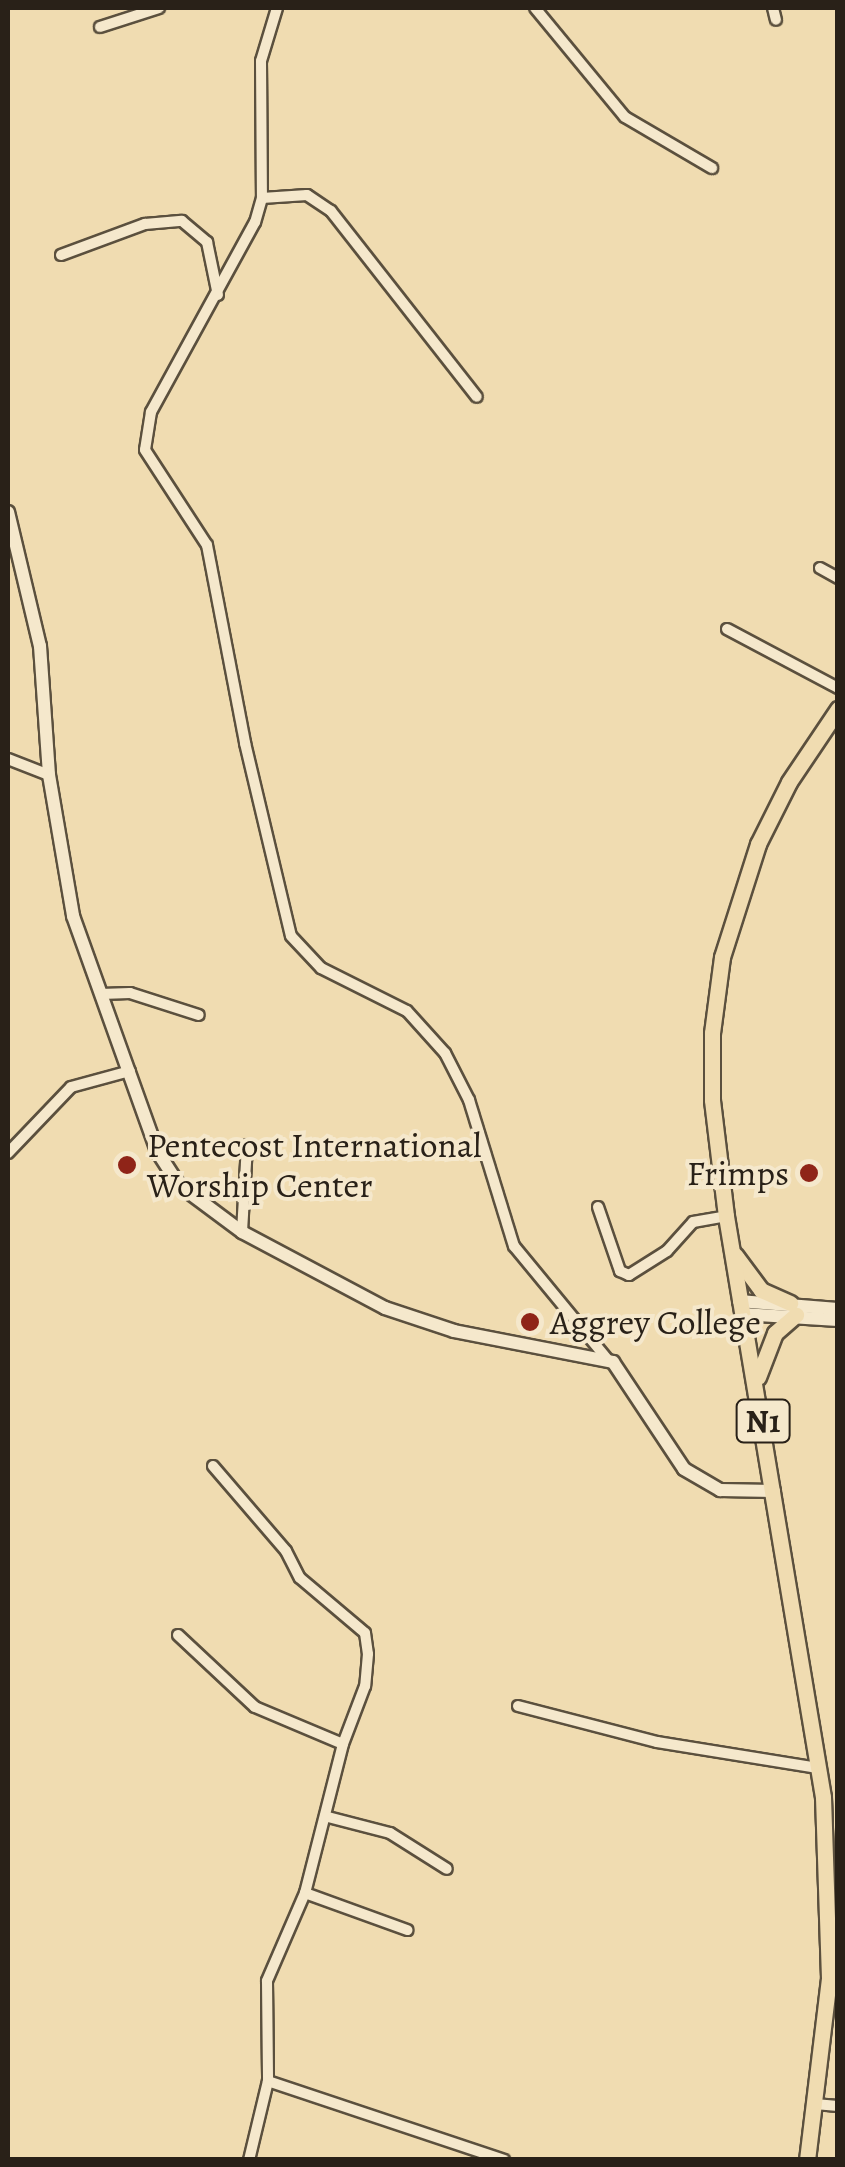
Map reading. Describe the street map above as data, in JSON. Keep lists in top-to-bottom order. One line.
{"streets":{"highway":["N1"]},"places":["Pentecost International Worship Center","Frimps","Aggrey College"]}
